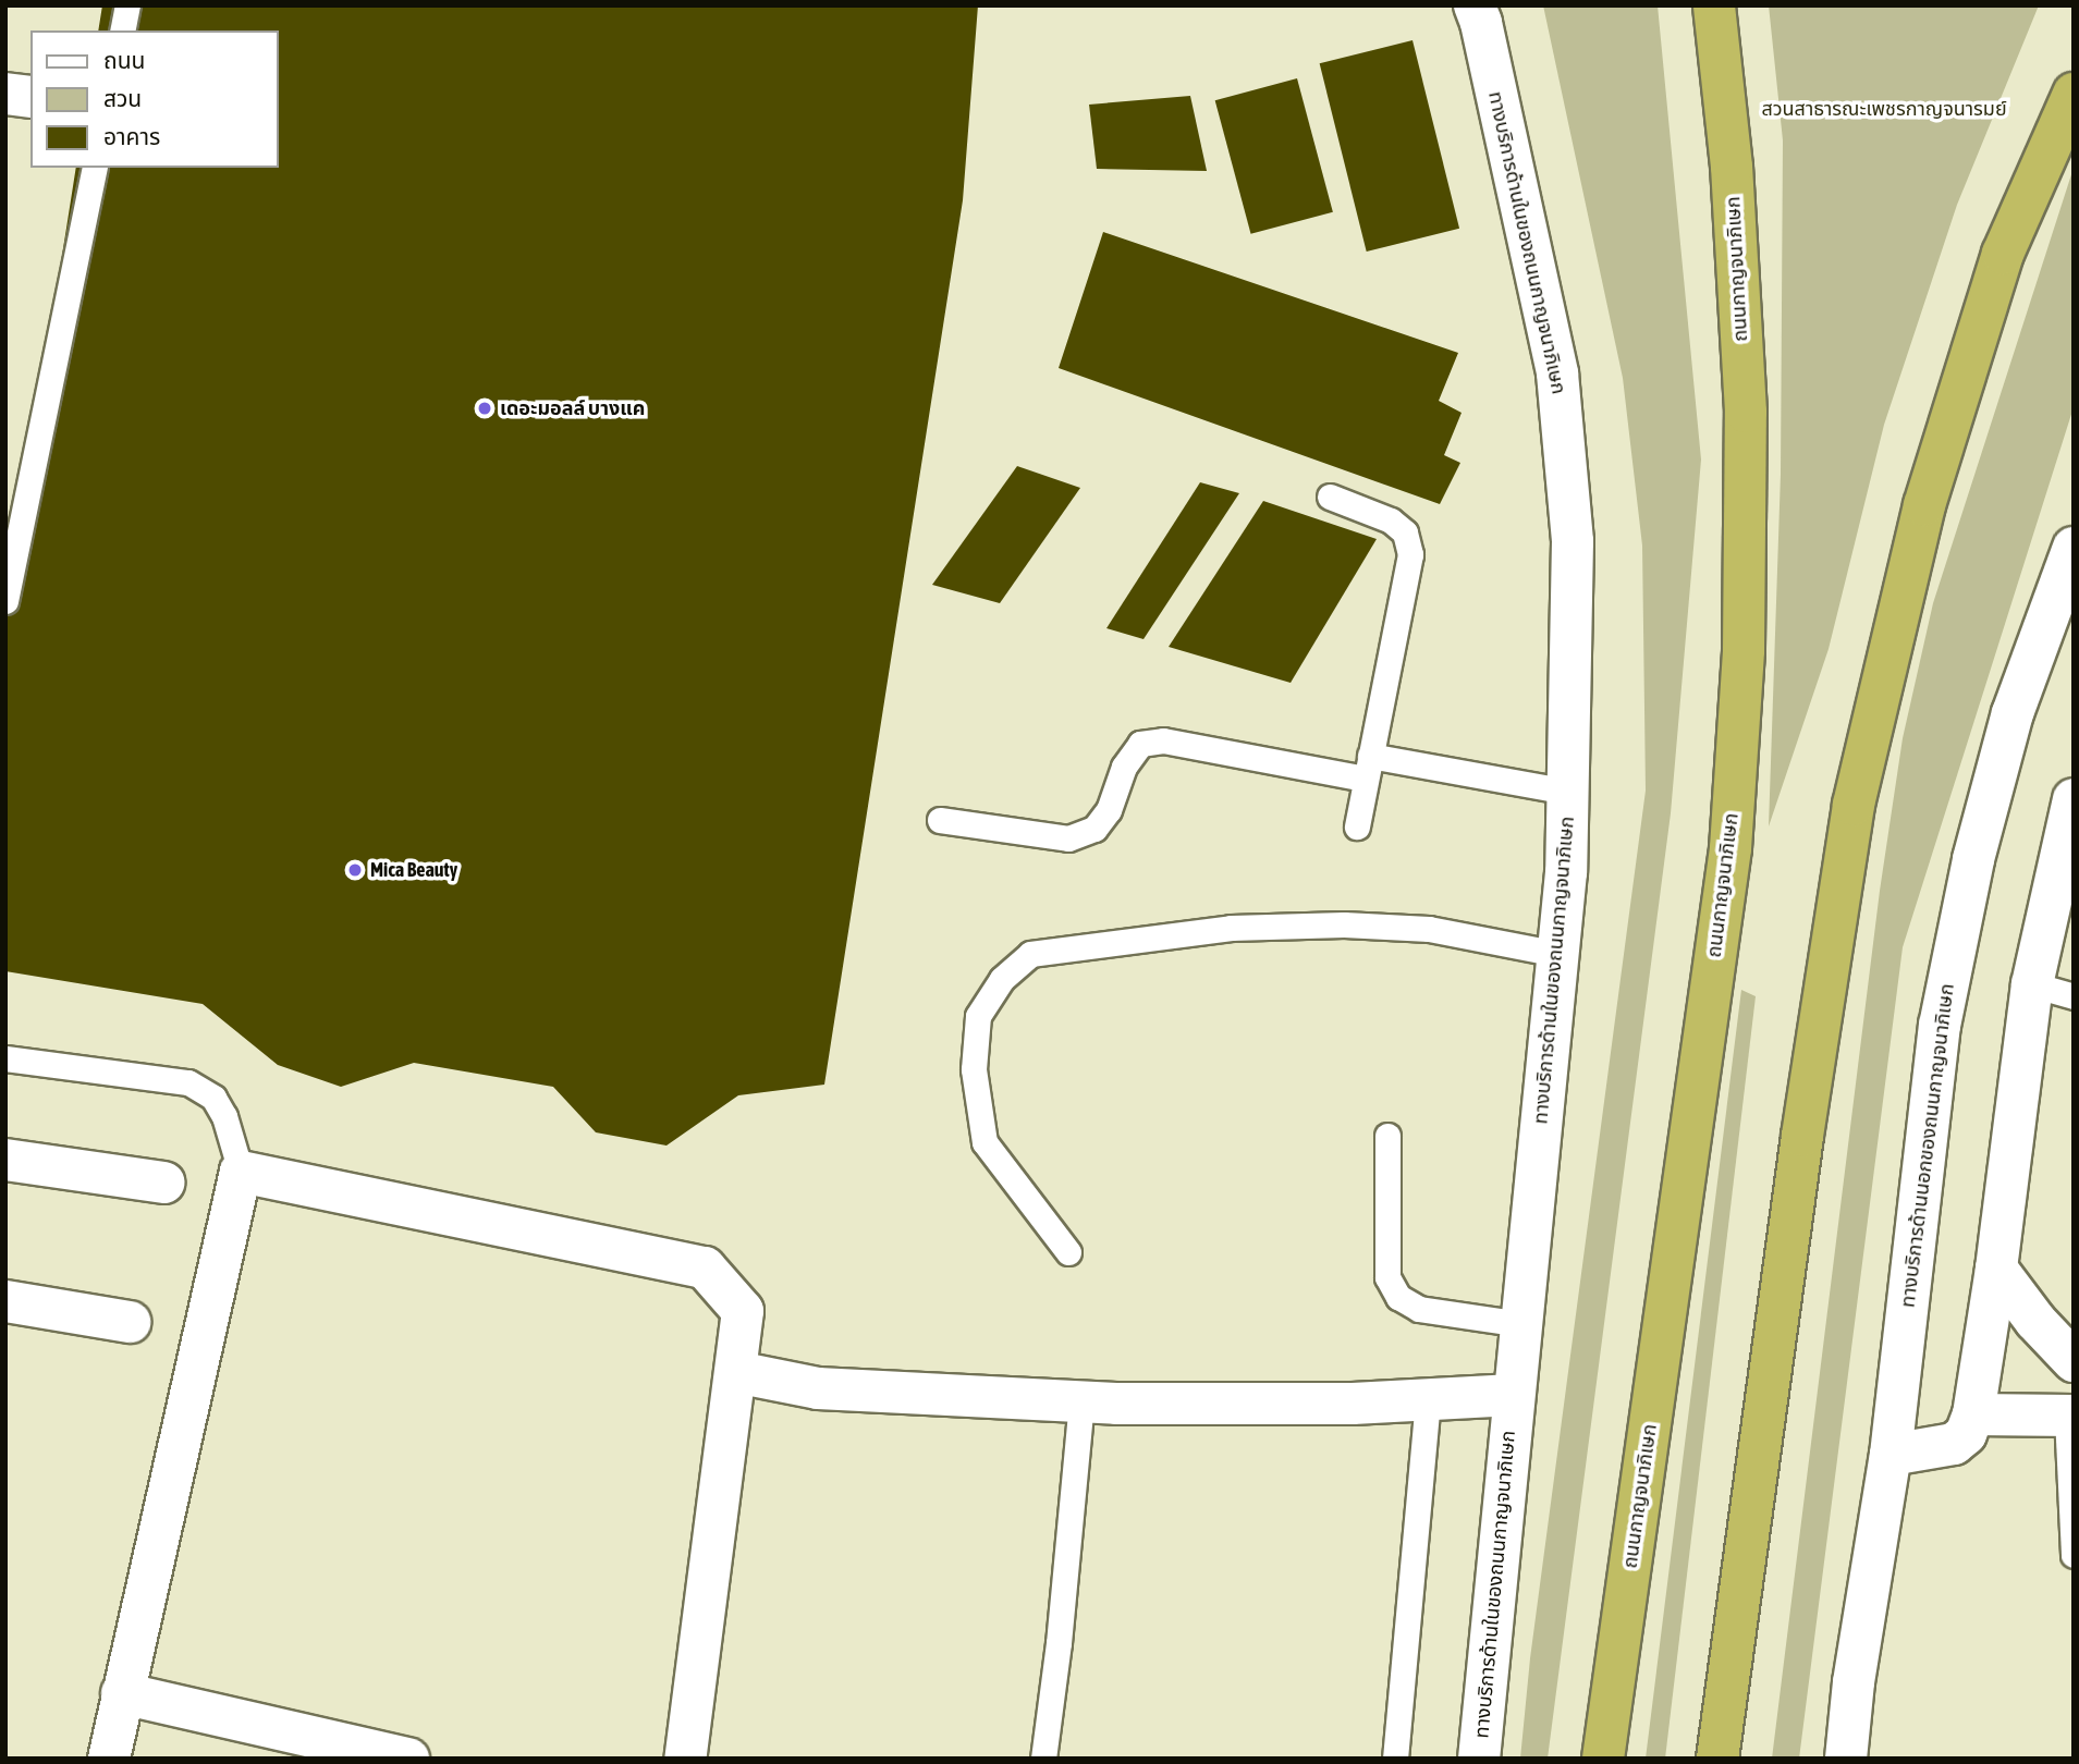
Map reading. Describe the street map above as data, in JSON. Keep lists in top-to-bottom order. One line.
{"streets":{"highway":["ถนนกาญจนาภิเษก"],"street":["ทางบริการด้านในของถนนกาญจนาภิเษก","ทางบริการด้านนอกของถนนกาญจนาภิเษก"]},"parks":["สวนสาธารณะเพชรกาญจนารมย์"],"places":["เดอะมอลล์ บางแค","Mica Beauty"],"legend":["ถนน","สวน","อาคาร"]}
